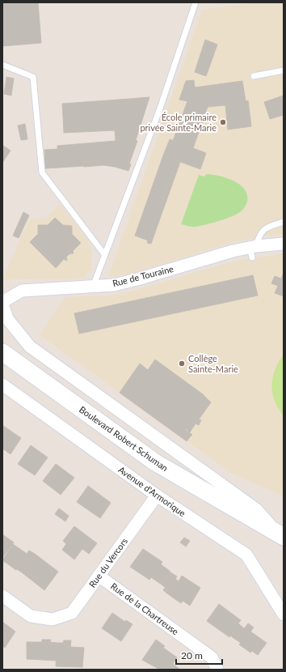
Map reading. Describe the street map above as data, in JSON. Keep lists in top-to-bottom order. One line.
{"streets":{"main road":["Boulevard Robert Schuman"],"street":["Rue de Touraine","Avenue d'Armorique","Rue du Vercors","Rue de la Chartreuse"]},"crossings":[["Avenue d'Armorique","Rue du Vercors"],["Rue du Vercors","Rue de la Chartreuse"]],"places":["École primaire privée Sainte-Marie","Collège Sainte-Marie"],"scale_bar":"20 m"}
